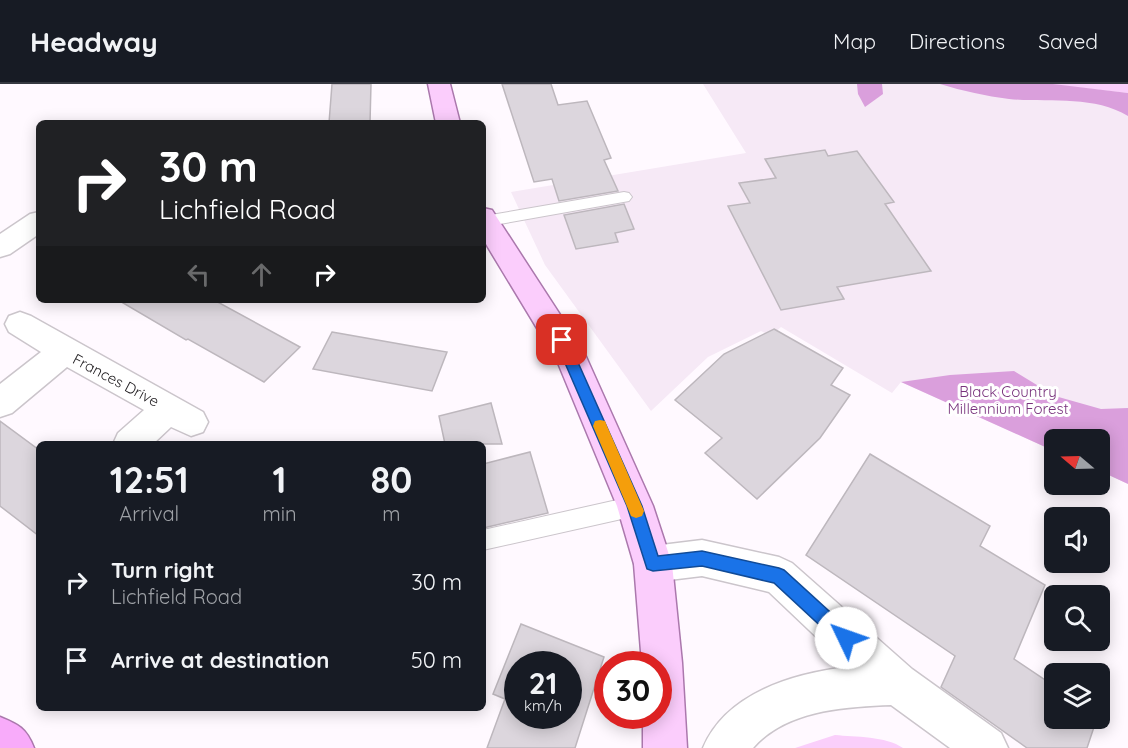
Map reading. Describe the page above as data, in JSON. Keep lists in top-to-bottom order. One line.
{"streets":{"street":["Frances Drive"]},"parks":["Black Country Millennium Forest"],"north":"left","page":{"header":"Headway","nav":["Map","Directions","Saved"],"turn":["30 m","Lichfield Road"],"eta":["12:51","Arrival","1","min","80","m"],"list":[{"name":"Turn right","note":"Lichfield Road","value":"30 m"},{"name":"Arrive at destination","value":"50 m"}],"speed":"21 km/h","limit":"30"}}
